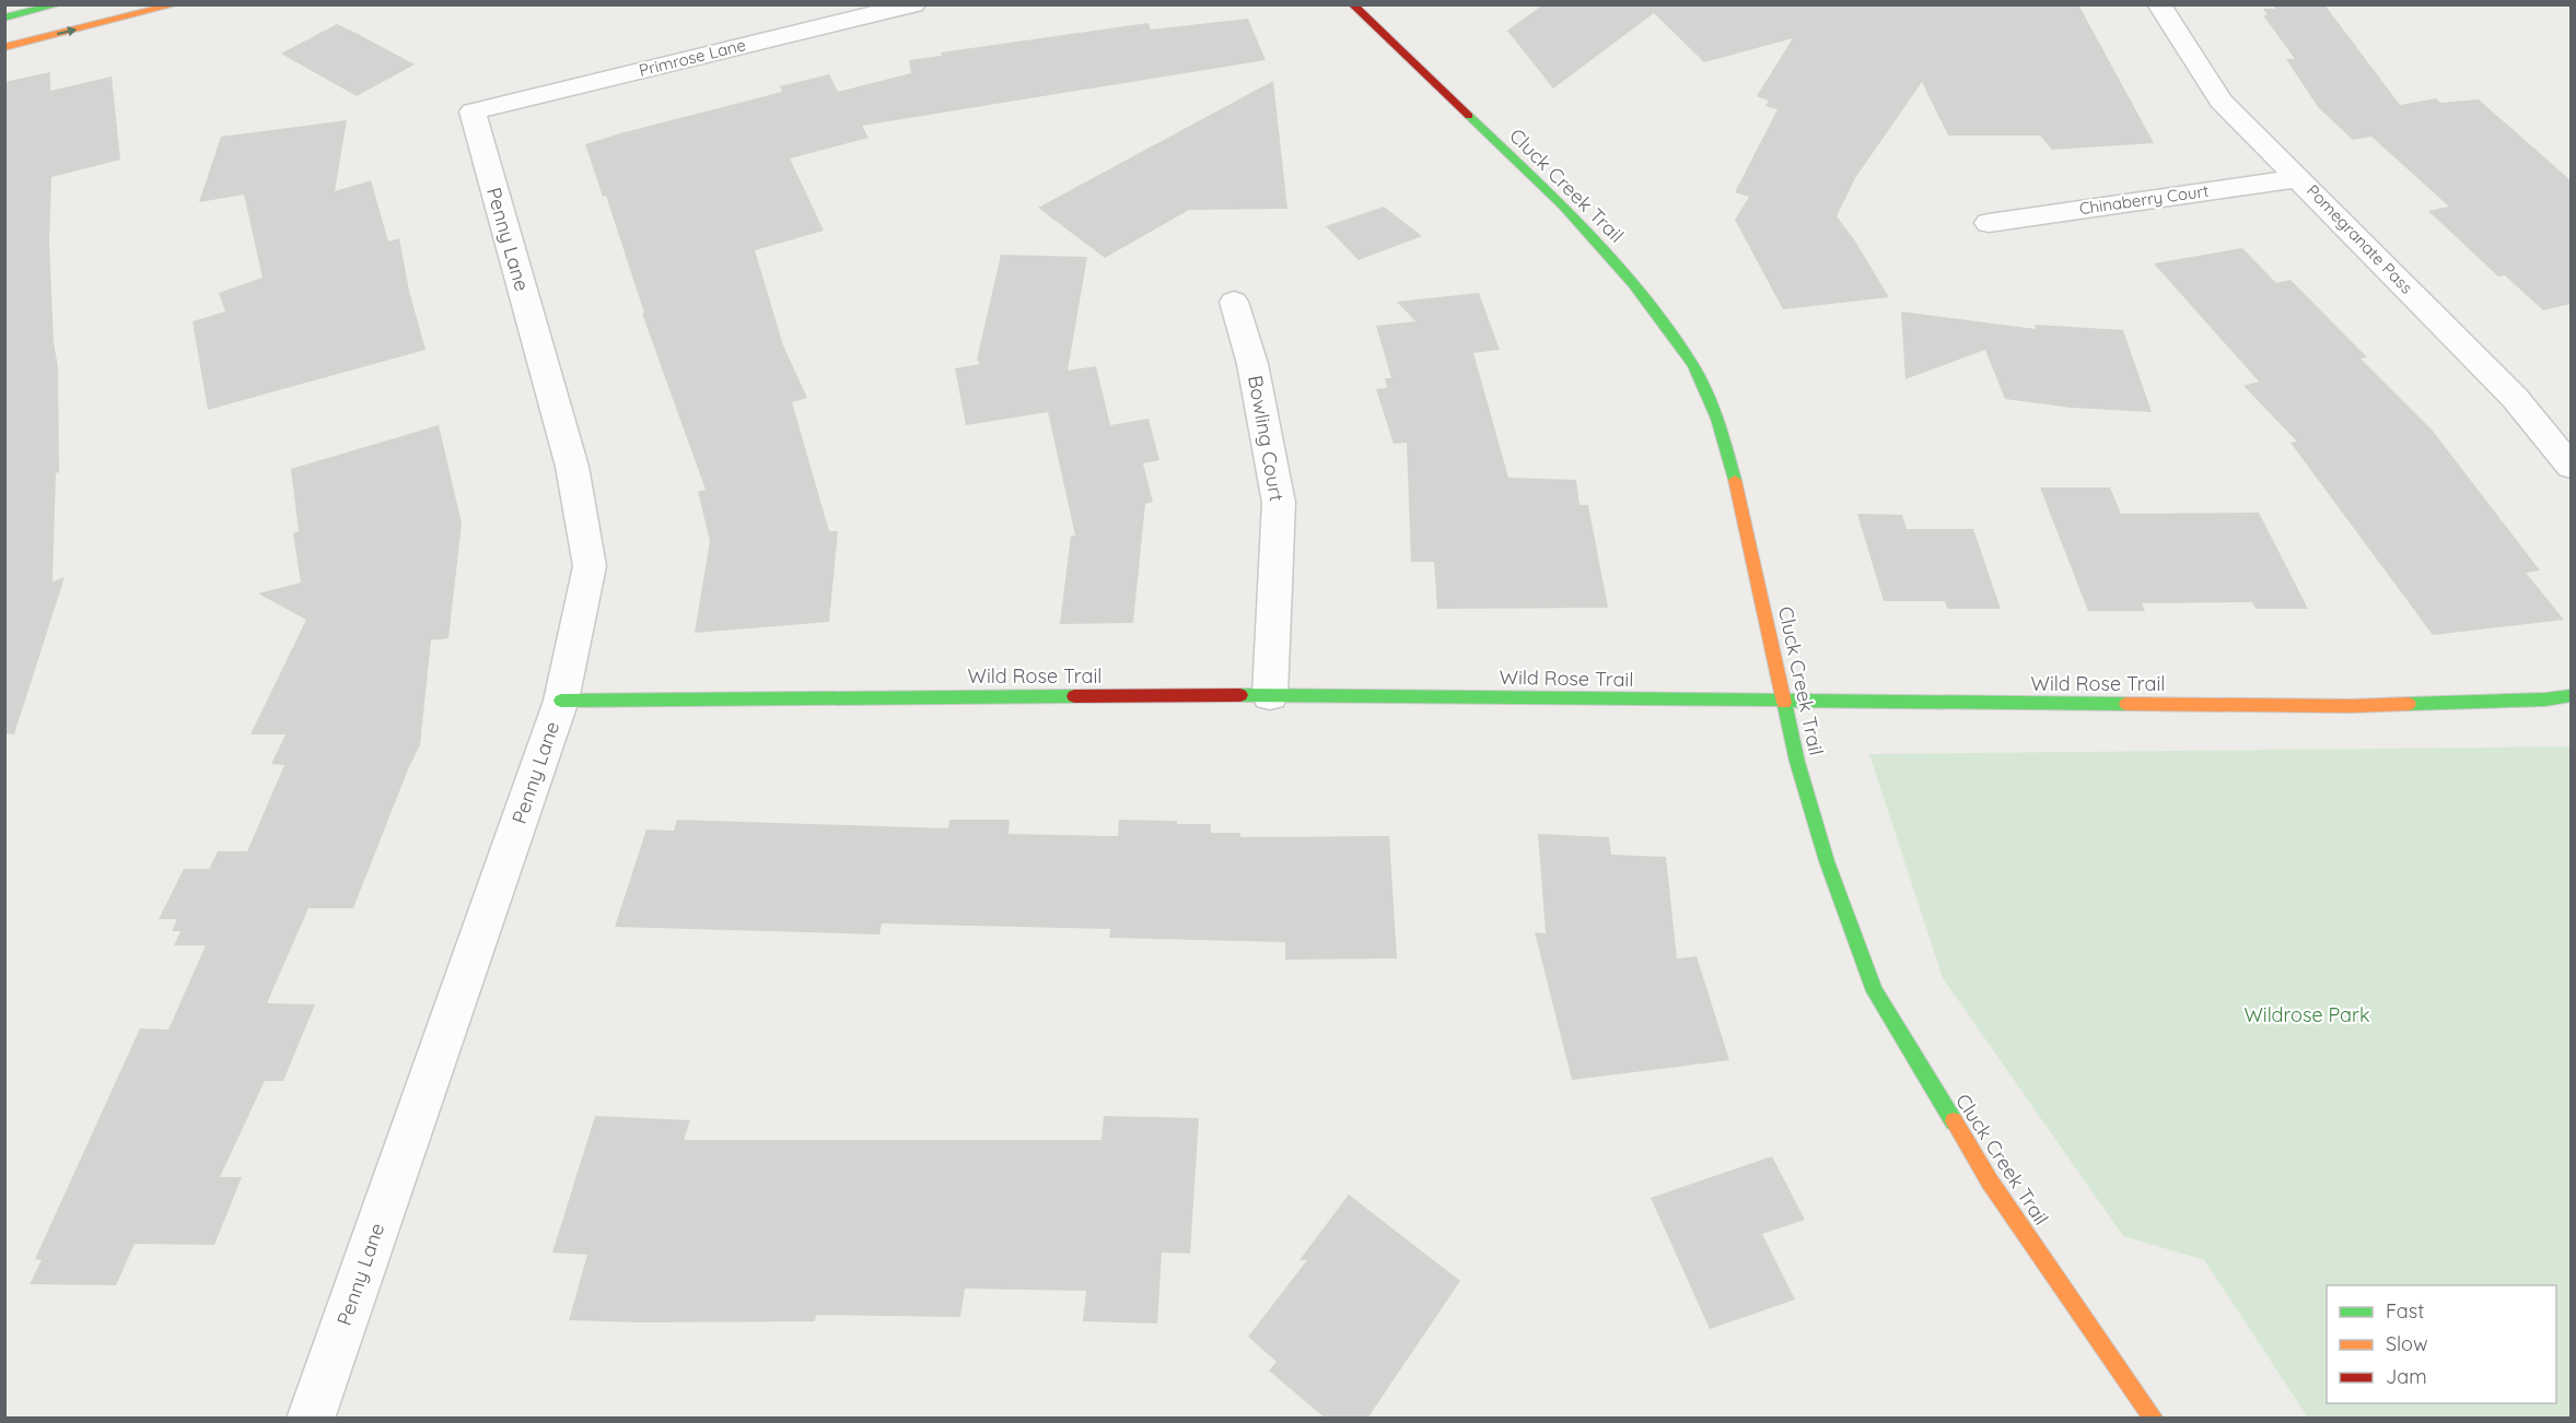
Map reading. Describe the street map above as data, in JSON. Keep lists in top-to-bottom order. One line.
{"streets":{"street":["Primrose Lane","Cluck Creek Trail","Chinaberry Court","Penny Lane","Pomegranate Pass","Bowling Court","Wild Rose Trail"]},"crossings":[["Primrose Lane","Penny Lane"],["Cluck Creek Trail","Wild Rose Trail"],["Chinaberry Court","Pomegranate Pass"],["Penny Lane","Wild Rose Trail"],["Bowling Court","Wild Rose Trail"]],"parks":["Wildrose Park"],"legend":["Fast","Slow","Jam"]}
